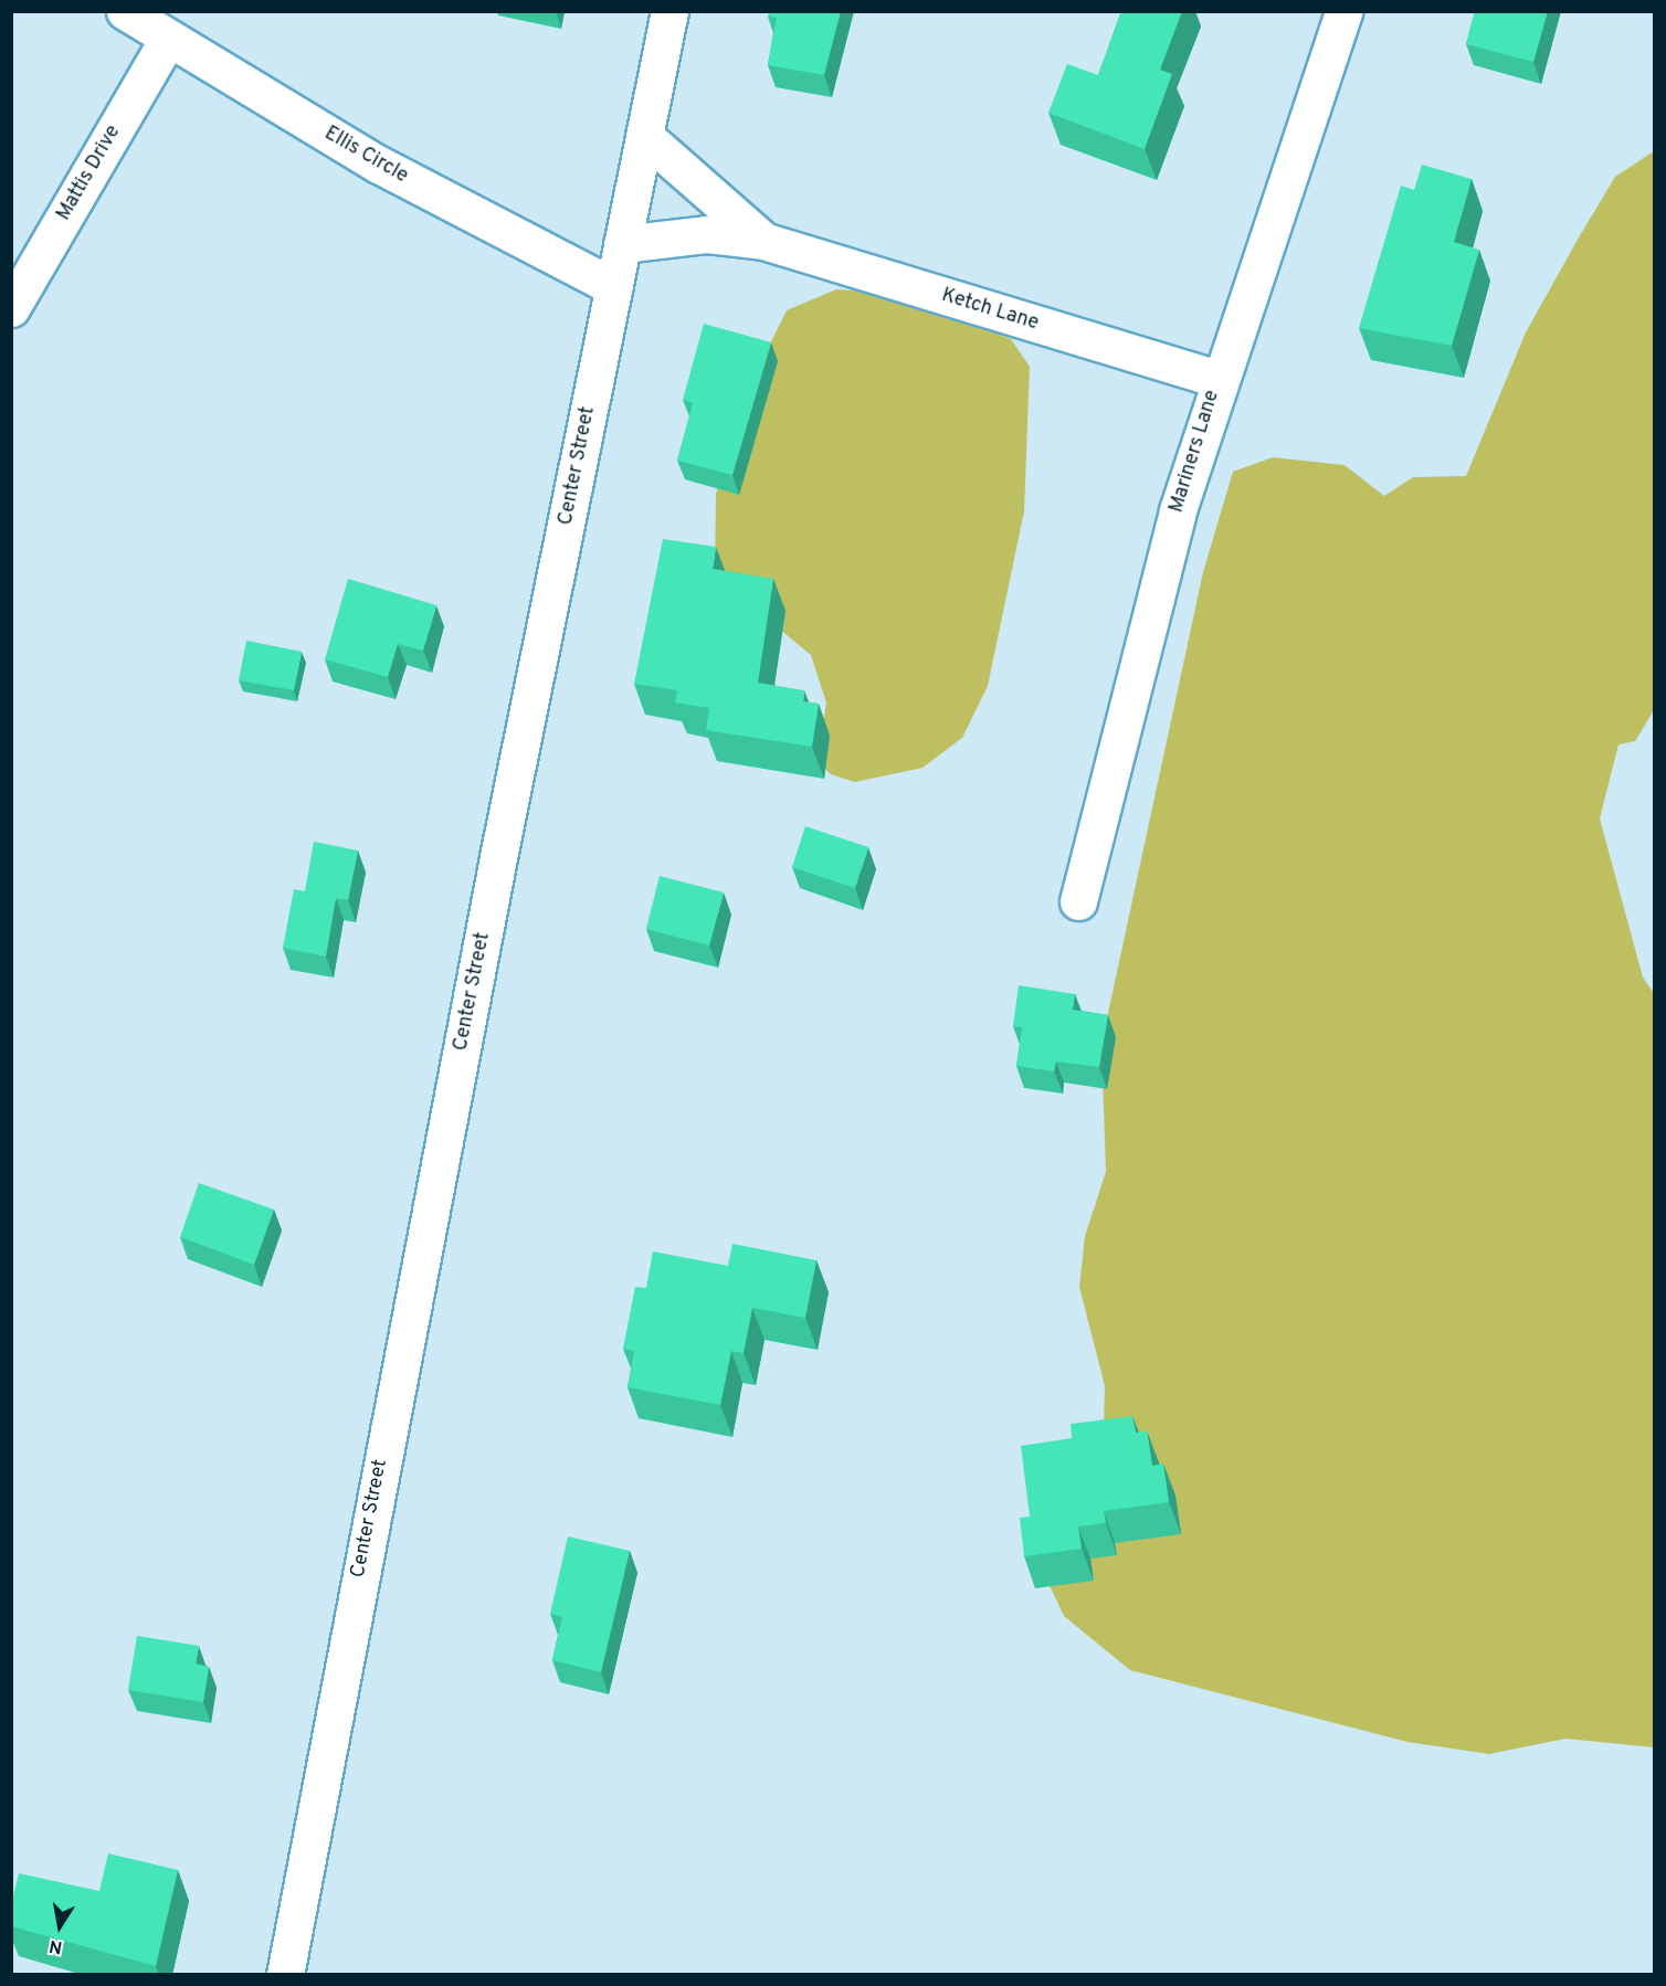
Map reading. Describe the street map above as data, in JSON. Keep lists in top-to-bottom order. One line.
{"streets":{"street":["Ellis Circle","Mattis Drive","Ketch Lane","Mariners Lane","Center Street"]},"crossings":[["Ellis Circle","Mattis Drive"],["Ellis Circle","Center Street"],["Ketch Lane","Mariners Lane"],["Ketch Lane","Center Street"]],"north":"bottom"}
